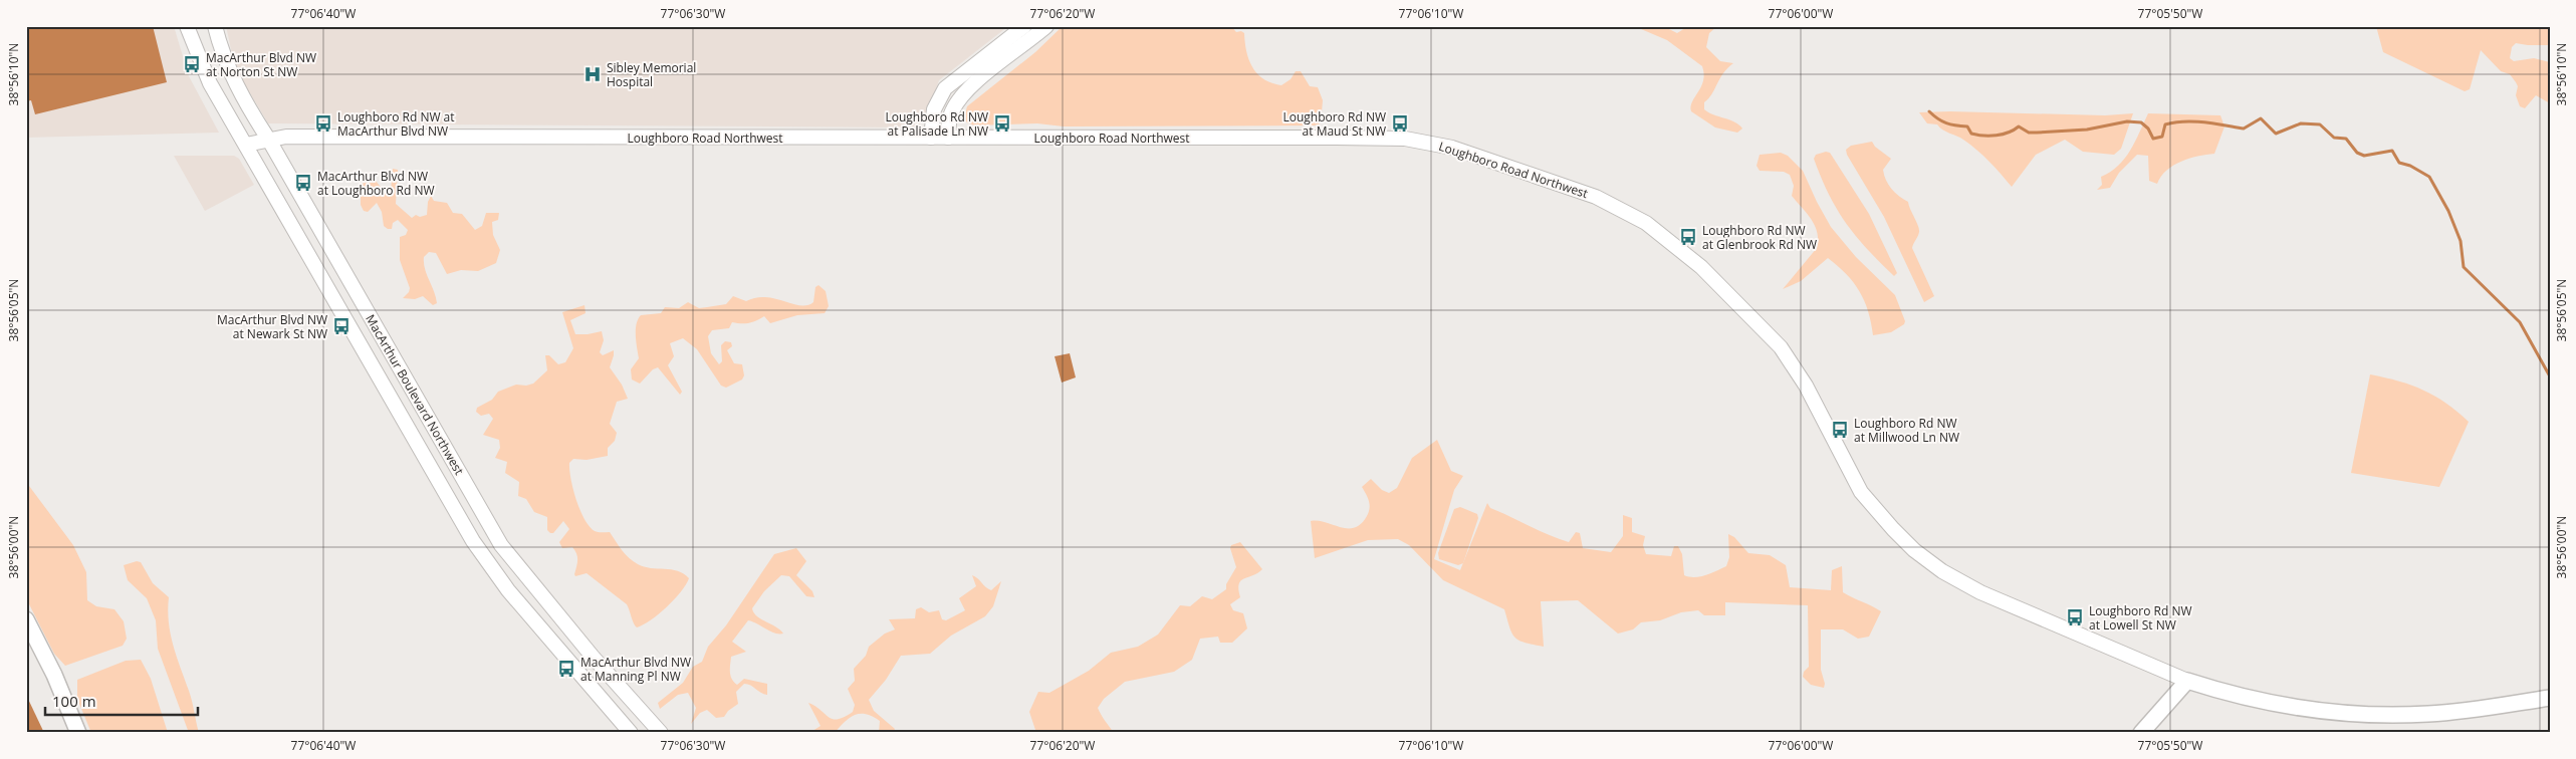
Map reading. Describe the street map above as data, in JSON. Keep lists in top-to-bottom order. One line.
{"streets":{"main road":["Loughboro Road Northwest","MacArthur Boulevard Northwest"]},"crossings":[["Loughboro Road Northwest","MacArthur Boulevard Northwest"]],"places":{"bus stop":["MacArthur Blvd NW at Norton St NW","Loughboro Rd NW at MacArthur Blvd NW","Loughboro Rd NW at Palisade Ln NW","Loughboro Rd NW at Maud St NW","MacArthur Blvd NW at Loughboro Rd NW","Loughboro Rd NW at Glenbrook Rd NW","MacArthur Blvd NW at Newark St NW","Loughboro Rd NW at Millwood Ln NW","Loughboro Rd NW at Lowell St NW","MacArthur Blvd NW at Manning Pl NW"],"hospital":["Sibley Memorial Hospital"]},"scale_bar":"100 m","coordinates":["77°06'40\"W","77°06'30\"W","77°06'20\"W","77°06'10\"W","77°06'00\"W","77°05'50\"W","38°56'10\"N","38°56'05\"N","38°56'00\"N"]}
